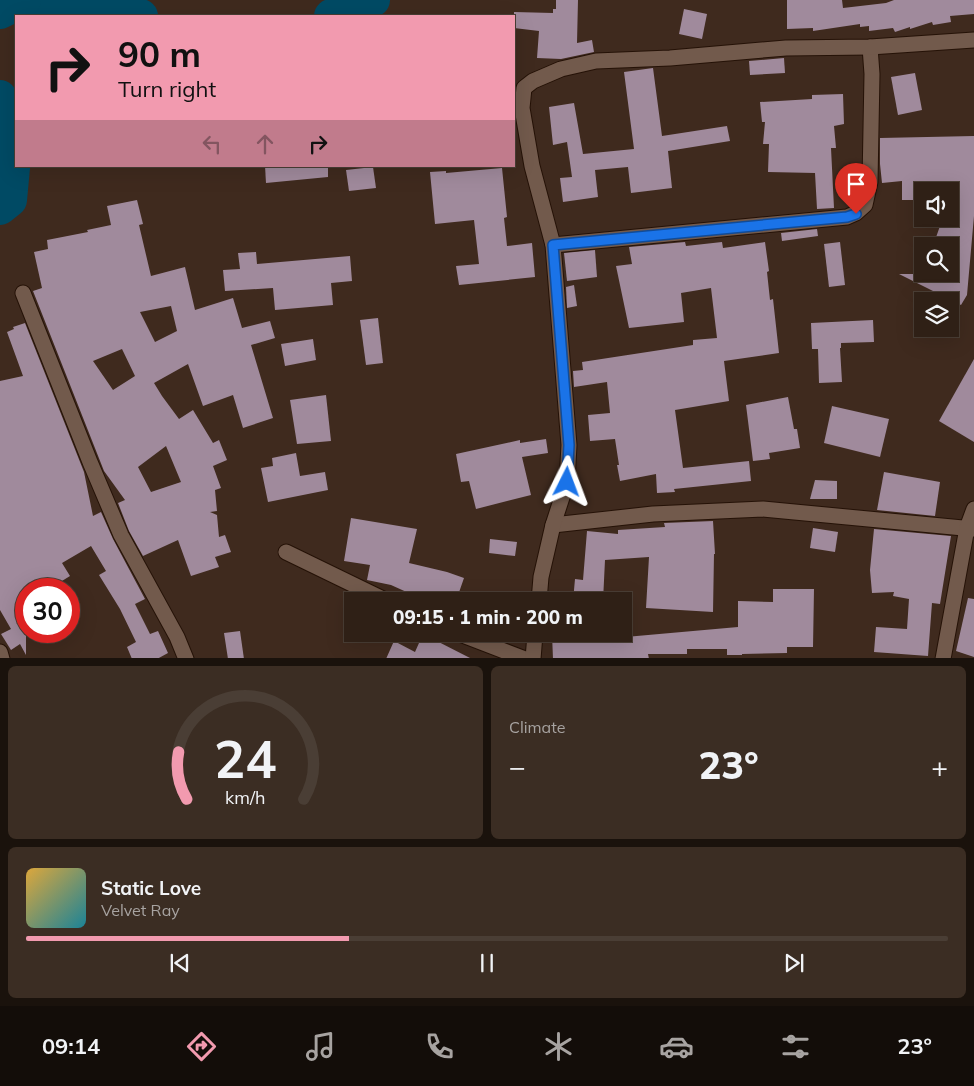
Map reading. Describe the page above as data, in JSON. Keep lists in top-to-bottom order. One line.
{"page":{"turn":["90 m","Turn right"],"limit":"30","trip":"09:15 · 1 min · 200 m","tile":"Climate","heat":["−","23°","+"],"song":["Static Love","Velvet Ray"],"tabs":["09:14","23°"],"gauge":["24","km/h"]}}
